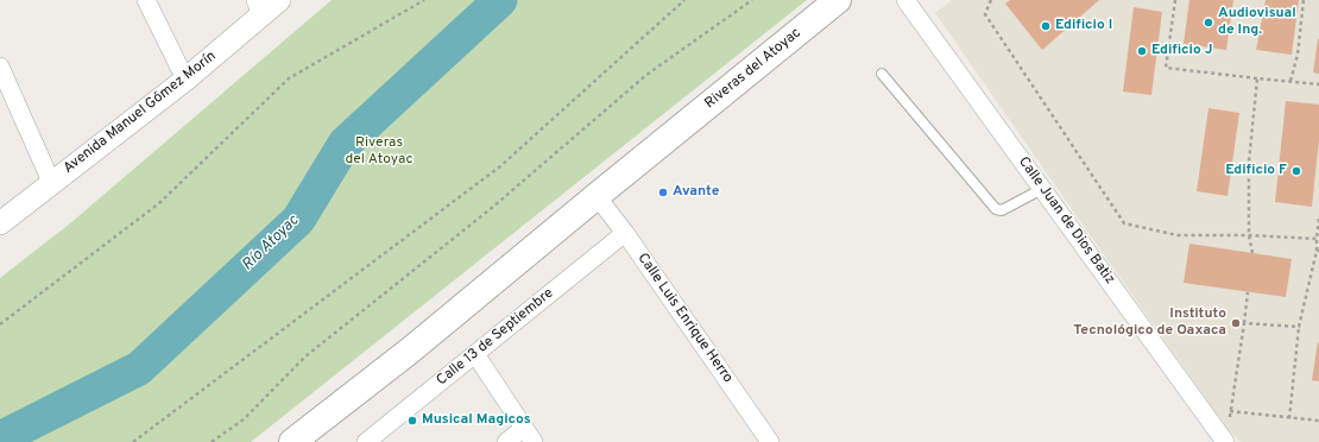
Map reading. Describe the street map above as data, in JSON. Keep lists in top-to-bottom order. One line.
{"streets":{"main road":["Riveras del Atoyac"],"street":["Avenida Manuel Gómez Morín","Calle Juan de Dios Batiz","Calle Luis Enrique Herro","Calle 13 de Septiembre"]},"crossings":[["Riveras del Atoyac","Calle Luis Enrique Herro"],["Calle Luis Enrique Herro","Calle 13 de Septiembre"]],"water":["Río Atoyac"],"parks":["Riveras del Atoyac"],"places":["Audiovisual de Ing.","Edificio I","Edificio J","Edificio F","Avante","Instituto Tecnológico de Oaxaca","Musical Magicos"]}
